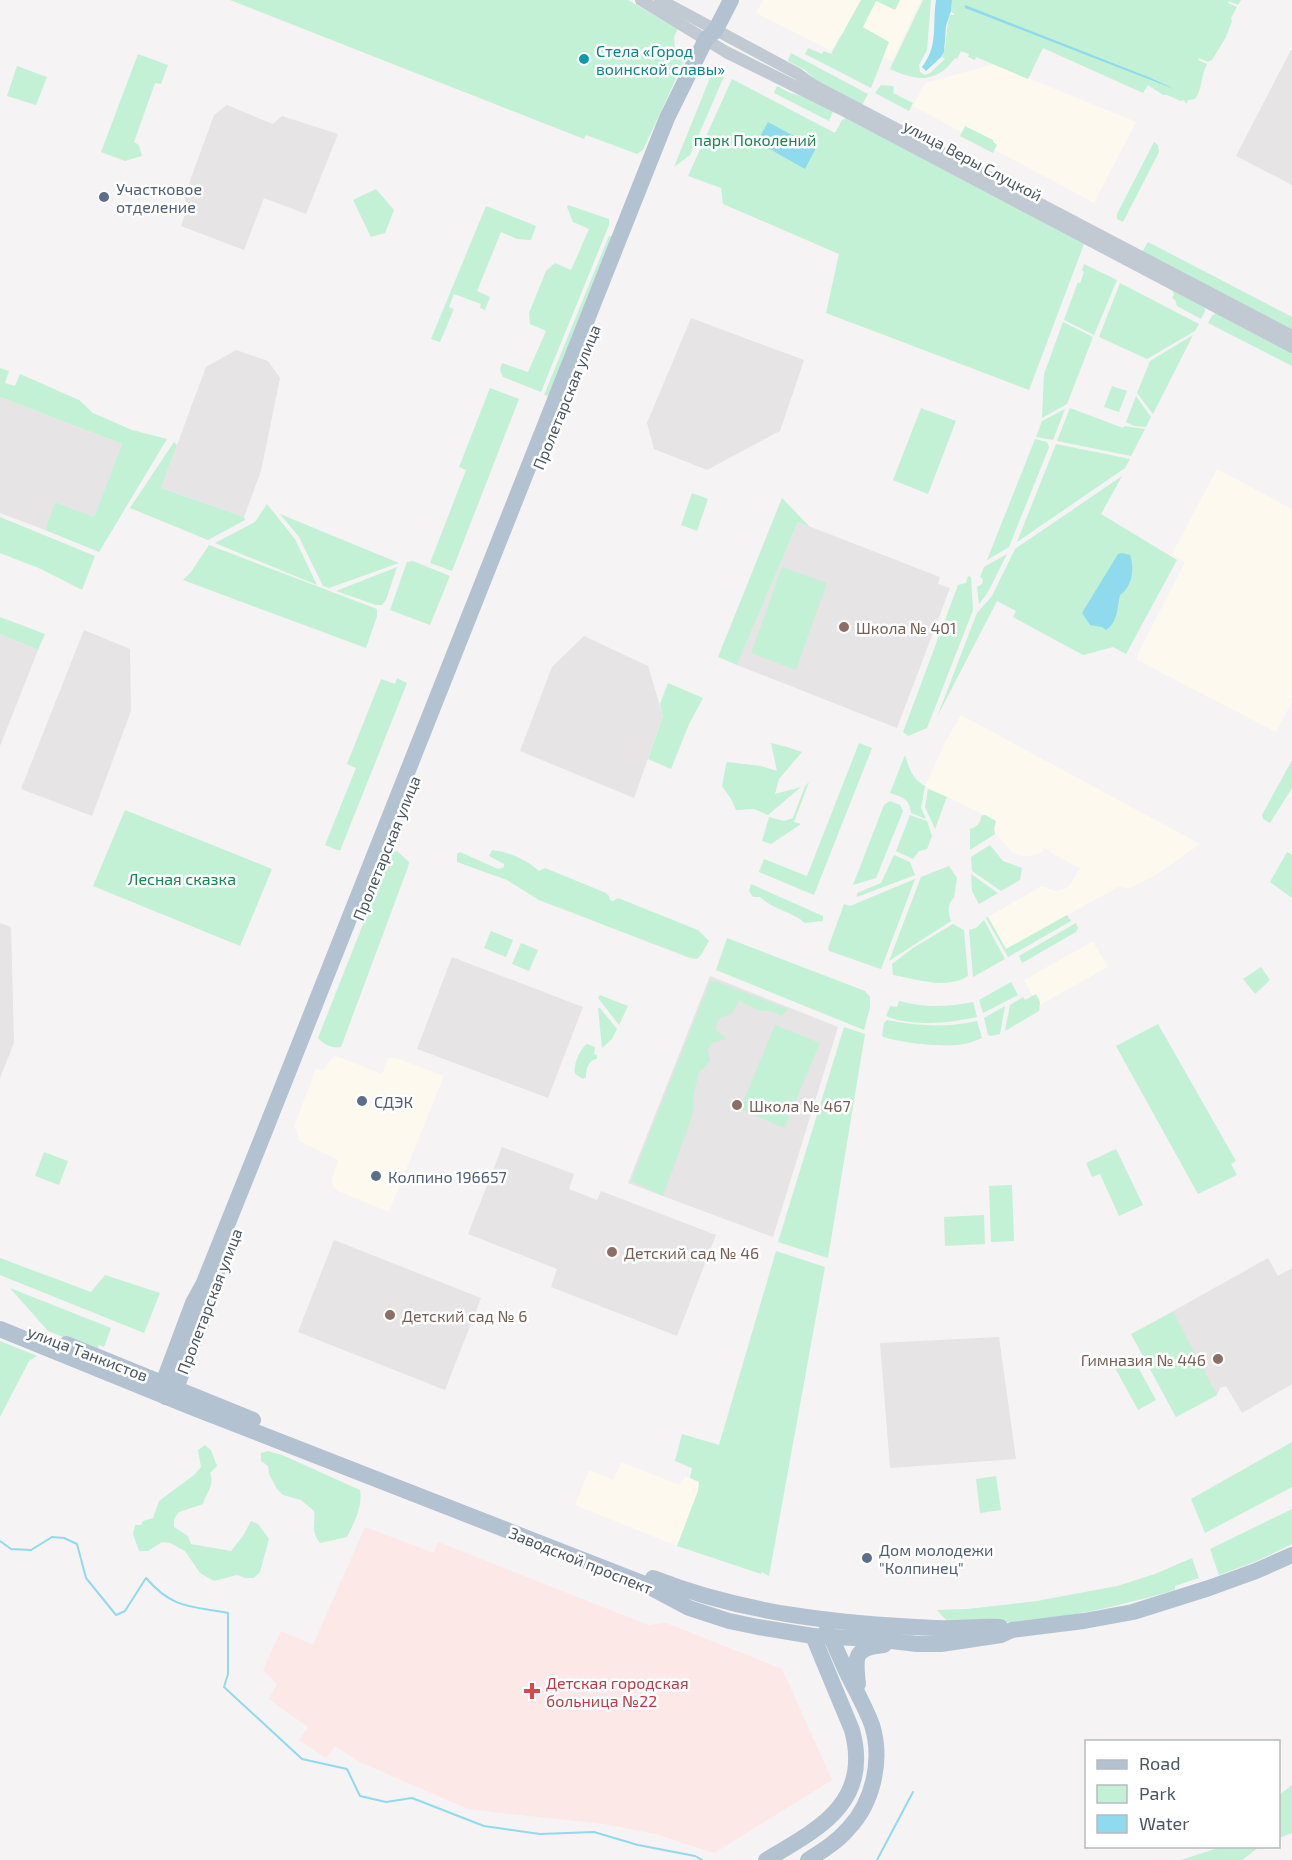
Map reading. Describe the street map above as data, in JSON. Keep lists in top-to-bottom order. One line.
{"streets":{"main road":["Пролетарская улица","улица Танкистов","Заводской проспект"],"street":["улица Веры Слуцкой"]},"crossings":[["улица Веры Слуцкой","Пролетарская улица"],["Пролетарская улица","улица Танкистов"],["Пролетарская улица","Заводской проспект"],["улица Танкистов","Заводской проспект"]],"parks":["парк Поколений","Лесная сказка"],"places":{"other":["Стела «Город воинской славы»","Участковое отделение","Школа № 401","СДЭК","Школа № 467","Колпино 196657","Детский сад № 46","Детский сад № 6","Гимназия № 446","Дом молодежи \"Колпинец\""],"health":["Детская городская больница №22"]},"legend":["Road","Park","Water"]}
